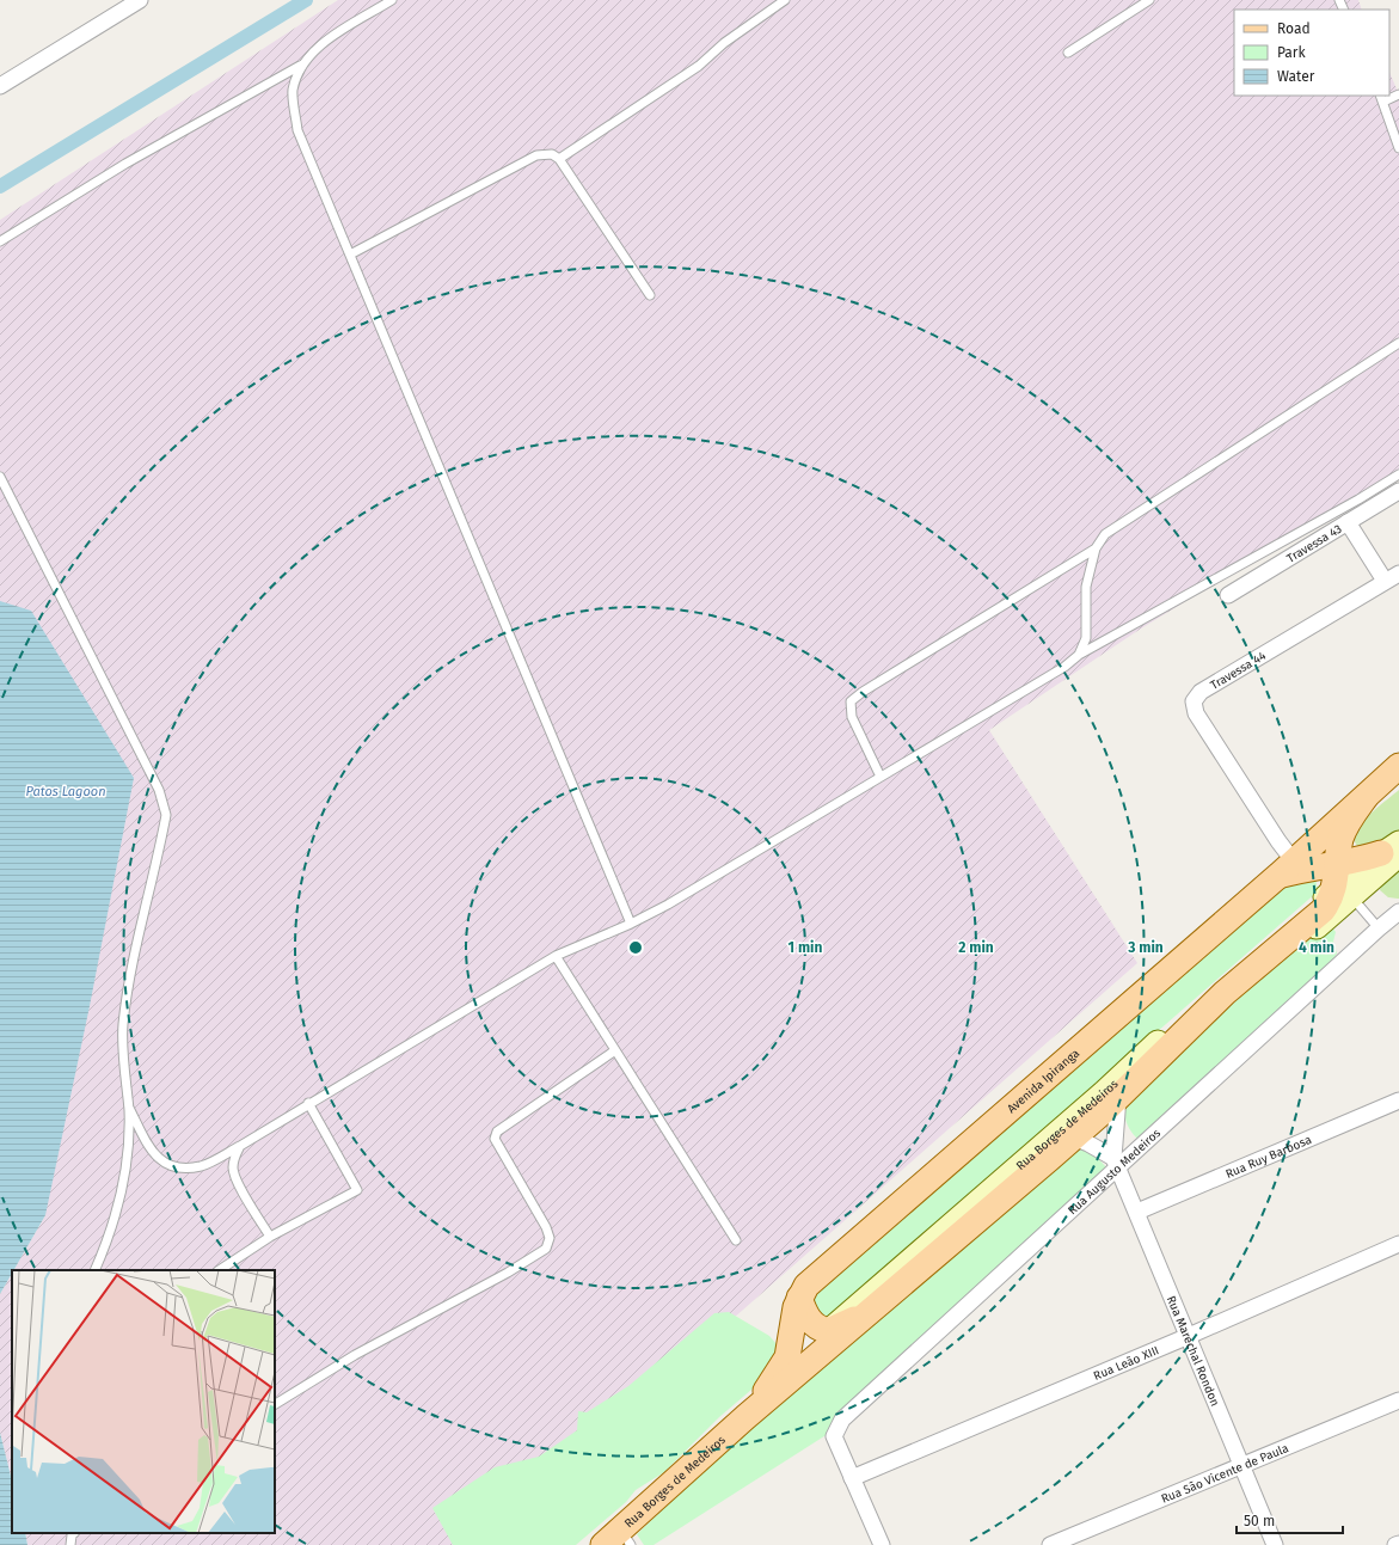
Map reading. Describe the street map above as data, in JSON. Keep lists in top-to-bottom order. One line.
{"streets":{"main road":["Avenida Ipiranga","Rua Borges de Medeiros"],"street":["Travessa 43","Travessa 44","Rua Ruy Barbosa","Rua Augusto Medeiros","Rua Marechal Rondon","Rua Leão XIII","Rua São Vicente de Paula"]},"crossings":[["Travessa 44","Avenida Ipiranga"],["Avenida Ipiranga","Rua Borges de Medeiros"],["Rua Borges de Medeiros","Rua Marechal Rondon"],["Rua Ruy Barbosa","Rua Marechal Rondon"],["Rua Augusto Medeiros","Rua Marechal Rondon"],["Rua Augusto Medeiros","Rua Leão XIII"],["Rua Marechal Rondon","Rua Leão XIII"],["Rua Marechal Rondon","Rua São Vicente de Paula"]],"water":["Patos Lagoon"],"legend":["Road","Park","Water"],"scale_bar":"50 m","rings":["1 min","2 min","3 min","4 min"]}
